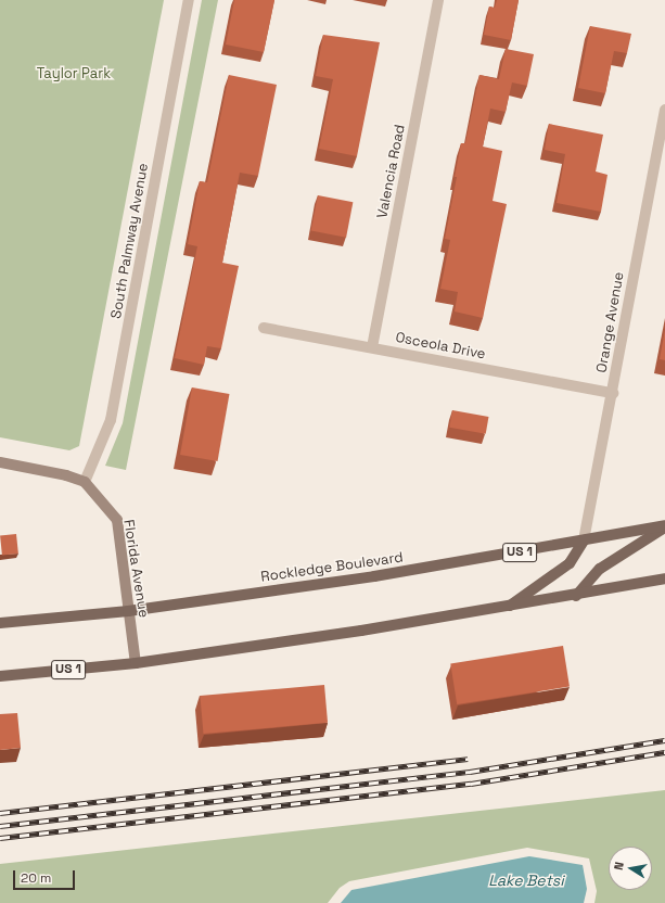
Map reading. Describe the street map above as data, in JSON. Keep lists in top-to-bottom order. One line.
{"streets":{"main road":["US 1","Rockledge Boulevard"],"street":["Valencia Road","South Palmway Avenue","Orange Avenue","Osceola Drive","Florida Avenue"]},"crossings":[["Valencia Road","Osceola Drive"],["South Palmway Avenue","Florida Avenue"],["Orange Avenue","Osceola Drive"],["Orange Avenue","Rockledge Boulevard"],["US 1","Florida Avenue"],["Rockledge Boulevard","Florida Avenue"]],"water":["Lake Betsi"],"parks":["Taylor Park"],"scale_bar":"20 m","north":"left"}
